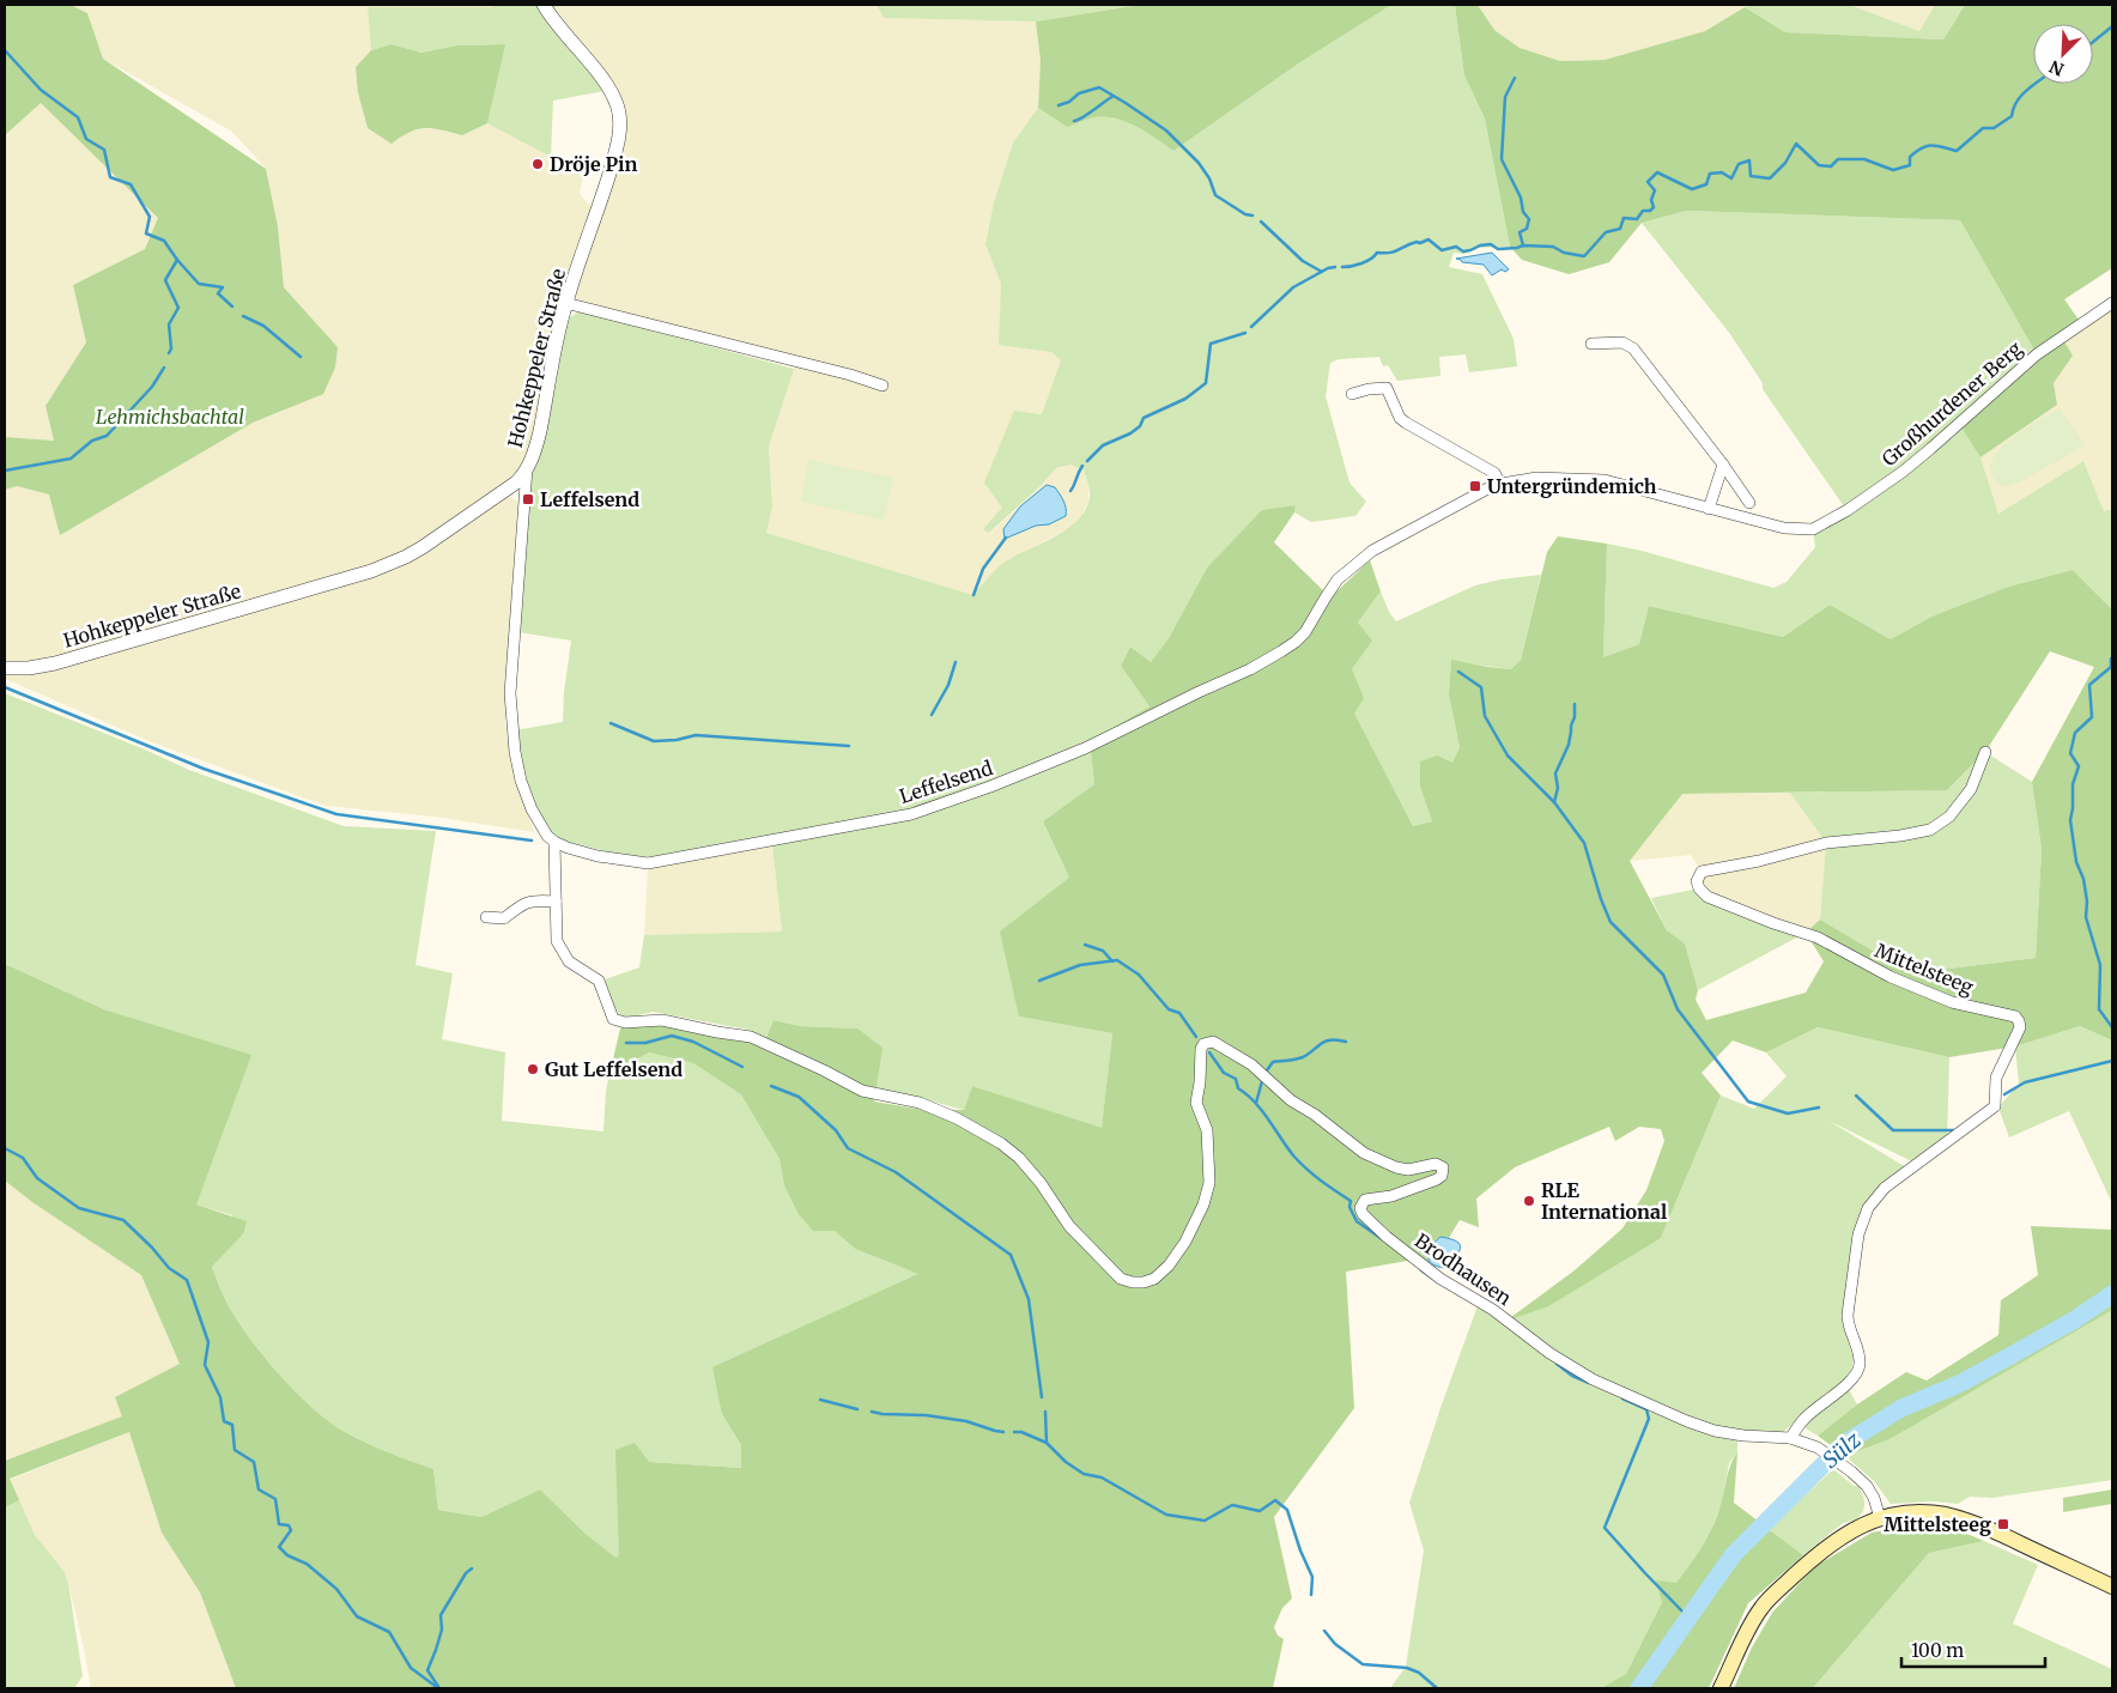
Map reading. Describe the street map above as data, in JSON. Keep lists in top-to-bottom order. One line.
{"streets":{"street":["Hohkeppeler Straße","Großhurdener Berg","Leffelsend","Mittelsteeg","Brodhausen"]},"crossings":[["Mittelsteeg","Brodhausen"]],"water":["Sülz"],"parks":["Lehmichsbachtal"],"places":{"other":["Dröje Pin","Gut Leffelsend","RLE International"],"transit":["Untergründemich","Leffelsend","Mittelsteeg"]},"scale_bar":"100 m","north":"bottom left"}
